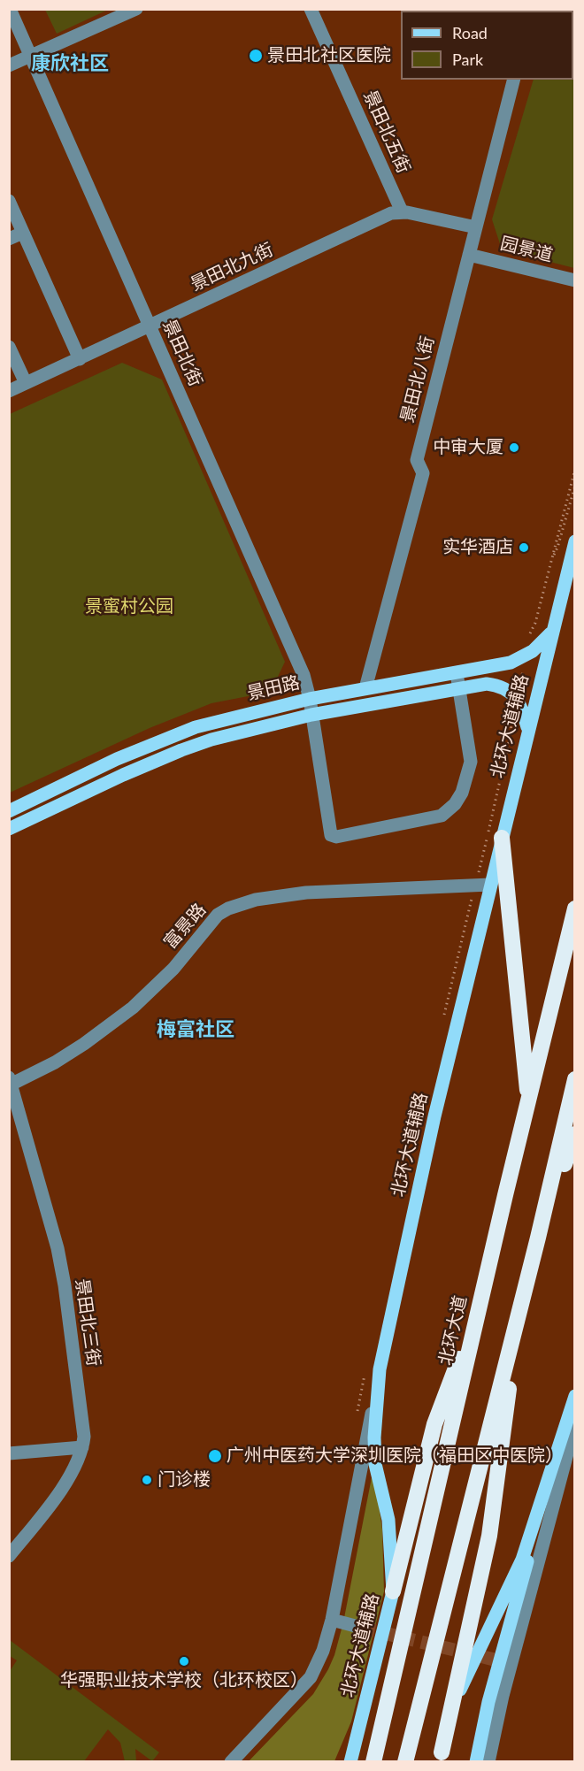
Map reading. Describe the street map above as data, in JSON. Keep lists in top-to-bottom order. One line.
{"streets":{"highway":["北环大道"],"main road":["景田路","北环大道辅路"],"street":["景田北五街","园景道","景田北九街","景田北街","景田北八街","富景路","景田北三街"]},"crossings":[["景田北五街","景田北九街"],["园景道","景田北八街"],["景田北九街","景田北街"],["景田北街","景田路"],["景田北八街","景田路"],["景田路","北环大道辅路"],["北环大道辅路","富景路"],["富景路","景田北三街"]],"districts":["康欣社区","梅富社区"],"parks":["景蜜村公园"],"places":["景田北社区医院","中审大厦","实华酒店","广州中医药大学深圳医院（福田区中医院）","门诊楼","华强职业技术学校（北环校区）"],"legend":["Road","Park"]}
